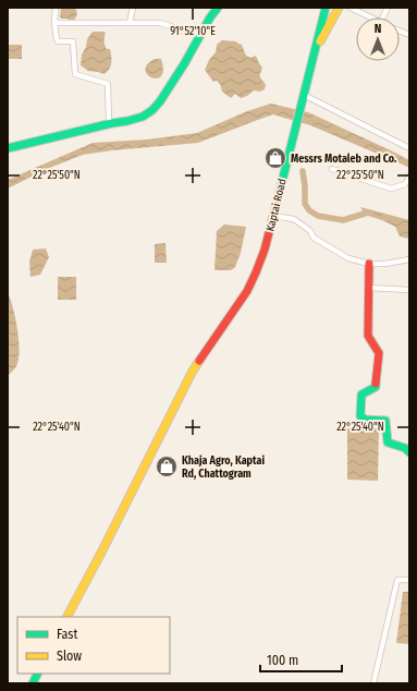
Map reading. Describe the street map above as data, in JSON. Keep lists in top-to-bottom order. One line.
{"streets":{"main road":["Kaptai Road"]},"places":{"shop":["Messrs Motaleb and Co.","Khaja Agro, Kaptai Rd, Chattogram"]},"legend":["Fast","Slow"],"scale_bar":"100 m","north":"top","coordinates":["91°52'10\"E","22°25'50\"N","22°25'40\"N"]}
